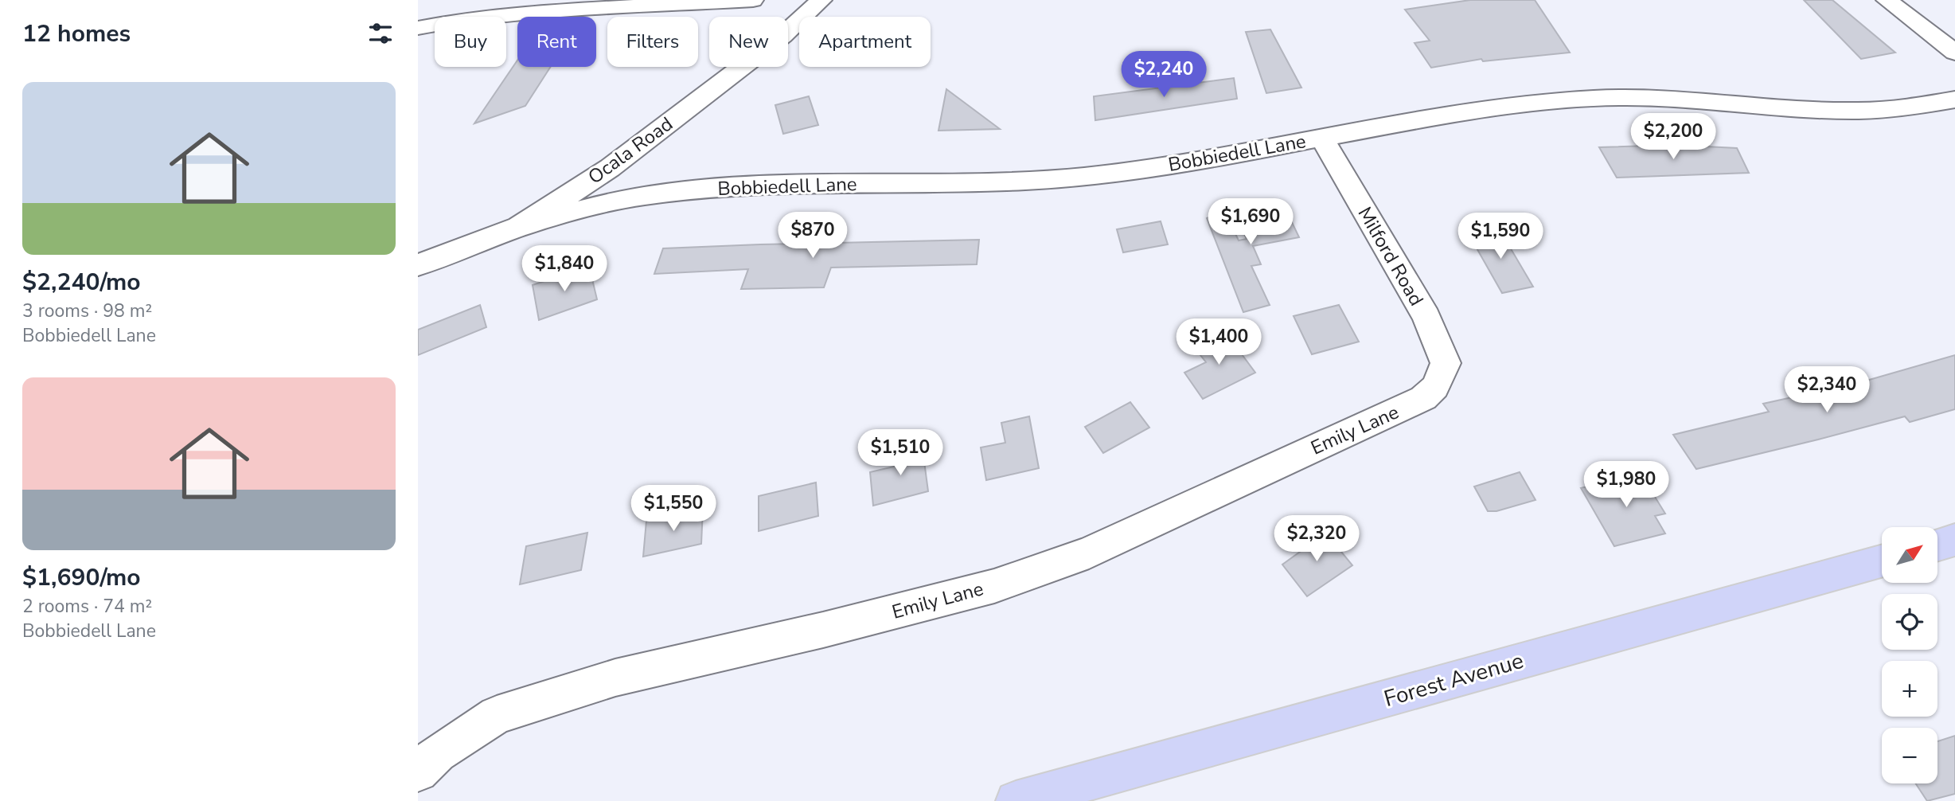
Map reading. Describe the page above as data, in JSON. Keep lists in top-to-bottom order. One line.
{"streets":{"main road":["Forest Avenue"],"street":["Ocala Road","Bobbiedell Lane","Milford Road","Emily Lane"]},"crossings":[["Ocala Road","Bobbiedell Lane"],["Bobbiedell Lane","Milford Road"],["Milford Road","Emily Lane"]],"north":"top right","page":{"heading":"12 homes","chip":["Buy","Rent","Filters","New","Apartment"],"price":["$2,240","$2,200","$1,690","$870","$1,590","$1,840","$1,400","$2,340","$1,510","$1,980","$1,550","$2,320"],"list":[{"name":"$2,240/mo","note":"3 rooms · 98 m² · Bobbiedell Lane"},{"name":"$1,690/mo","note":"2 rooms · 74 m² · Bobbiedell Lane"}],"map_buttons":["+","−"]}}
